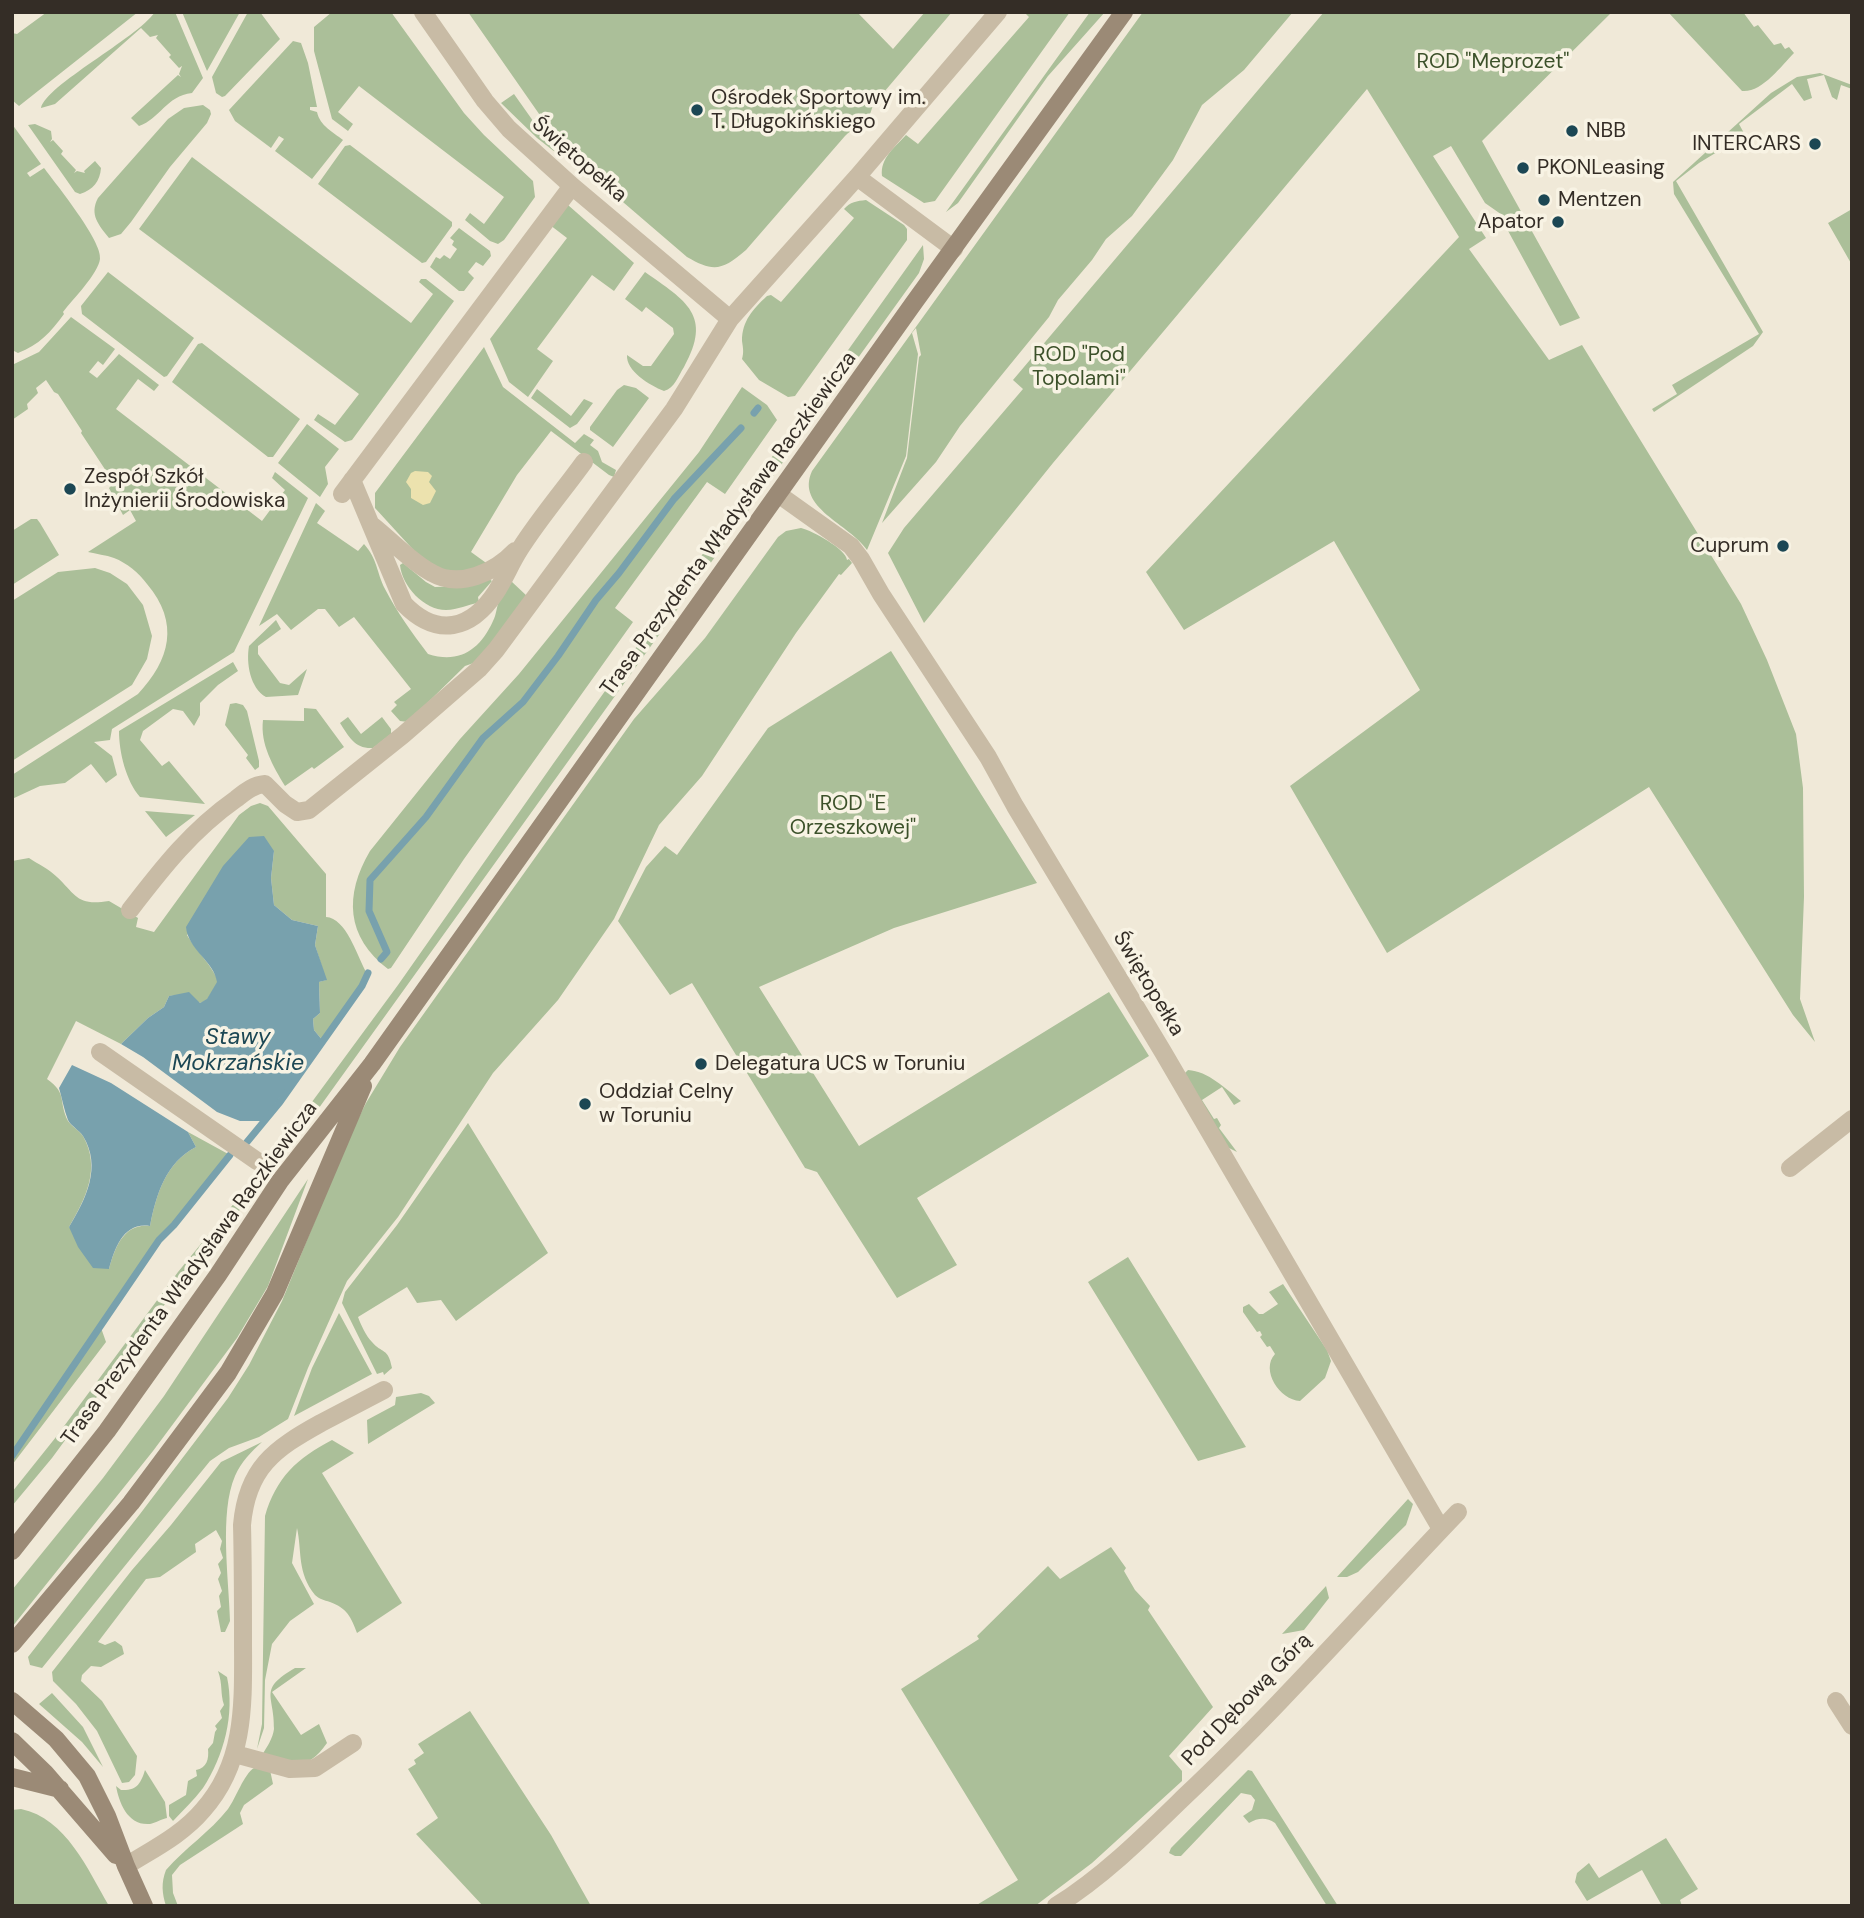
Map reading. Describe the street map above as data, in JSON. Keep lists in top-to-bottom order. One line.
{"streets":{"main road":["Trasa Prezydenta Władysława Raczkiewicza"],"street":["Świętopełka","Pod Dębową Górą"]},"crossings":[["Świętopełka","Trasa Prezydenta Władysława Raczkiewicza"],["Świętopełka","Pod Dębową Górą"]],"water":["Stawy Mokrzańskie"],"parks":["ROD \"Meprozet\"","ROD \"Pod Topolami\"","ROD \"E Orzeszkowej\""],"places":["Ośrodek Sportowy im. T. Długokińskiego","NBB","INTERCARS","PKONLeasing","Mentzen","Apator","Zespół Szkół Inżynierii Środowiska","Cuprum","Delegatura UCS w Toruniu","Oddział Celny w Toruniu"]}
